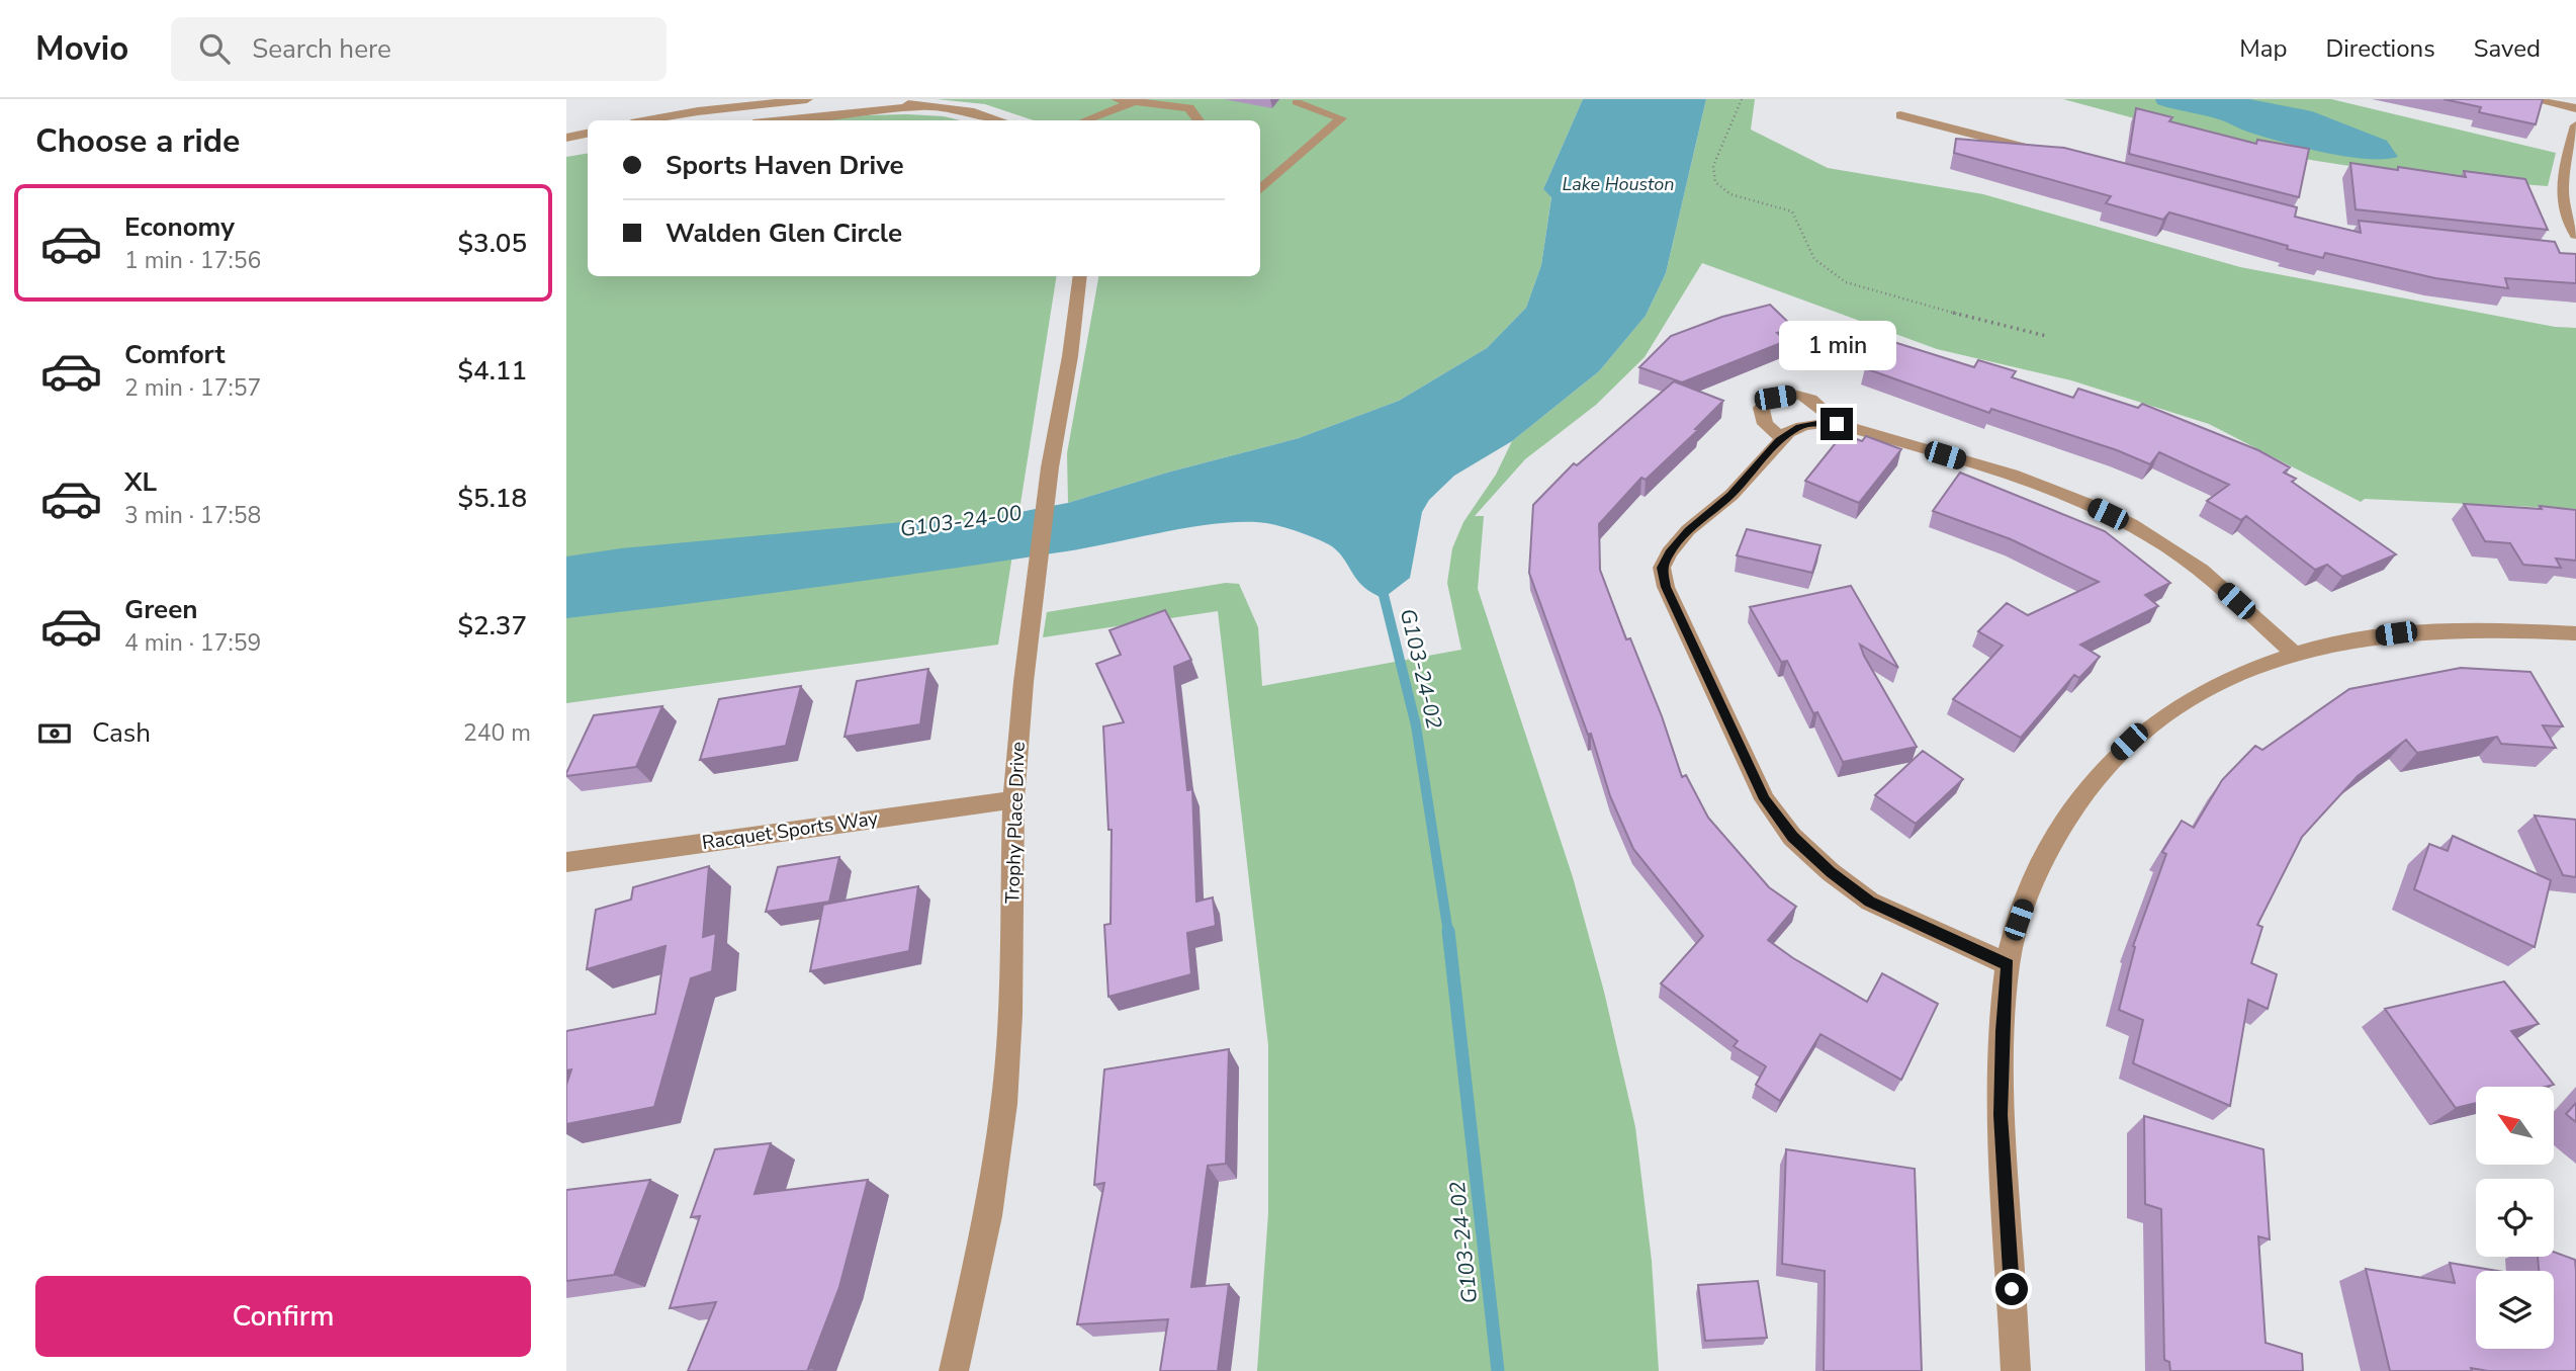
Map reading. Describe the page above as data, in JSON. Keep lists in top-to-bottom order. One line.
{"streets":{"street":["Trophy Place Drive","Racquet Sports Way"]},"crossings":[["Trophy Place Drive","Racquet Sports Way"]],"water":["Lake Houston","G103-24-00","G103-24-02"],"north":"top left","page":{"header":"Movio","search":"Search here","nav":["Map","Directions","Saved"],"heading":"Choose a ride","banner":["Sports Haven Drive","Walden Glen Circle"],"list":[{"name":"Economy","note":"1 min · 17:56","value":"$3.05"},{"name":"Comfort","note":"2 min · 17:57","value":"$4.11"},{"name":"XL","note":"3 min · 17:58","value":"$5.18"},{"name":"Green","note":"4 min · 17:59","value":"$2.37"}],"bubble":"1 min","pay":["Cash","240 m"],"buttons":"Confirm"}}
